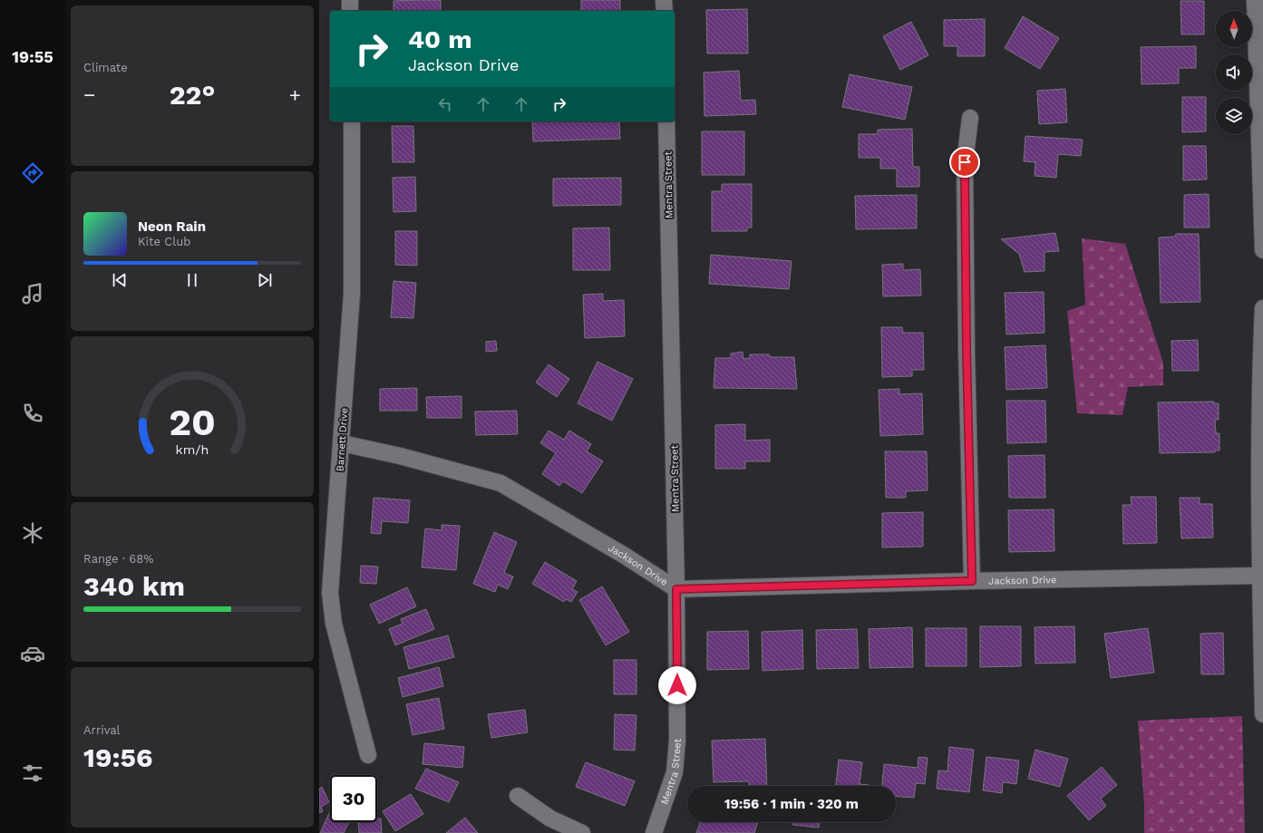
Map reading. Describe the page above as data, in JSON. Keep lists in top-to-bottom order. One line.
{"streets":{"street":["Mentra Street","Barnett Drive","Jackson Drive"]},"crossings":[["Mentra Street","Jackson Drive"],["Barnett Drive","Jackson Drive"]],"north":"top","page":{"tabs":"19:55","tile":["Climate",["Range · 68%","340 km"],["Arrival","19:56"]],"turn":["40 m","Jackson Drive"],"heat":["−","22°","+"],"song":["Neon Rain","Kite Club"],"limit":"30","trip":"19:56 · 1 min · 320 m","gauge":["20","km/h"]}}
